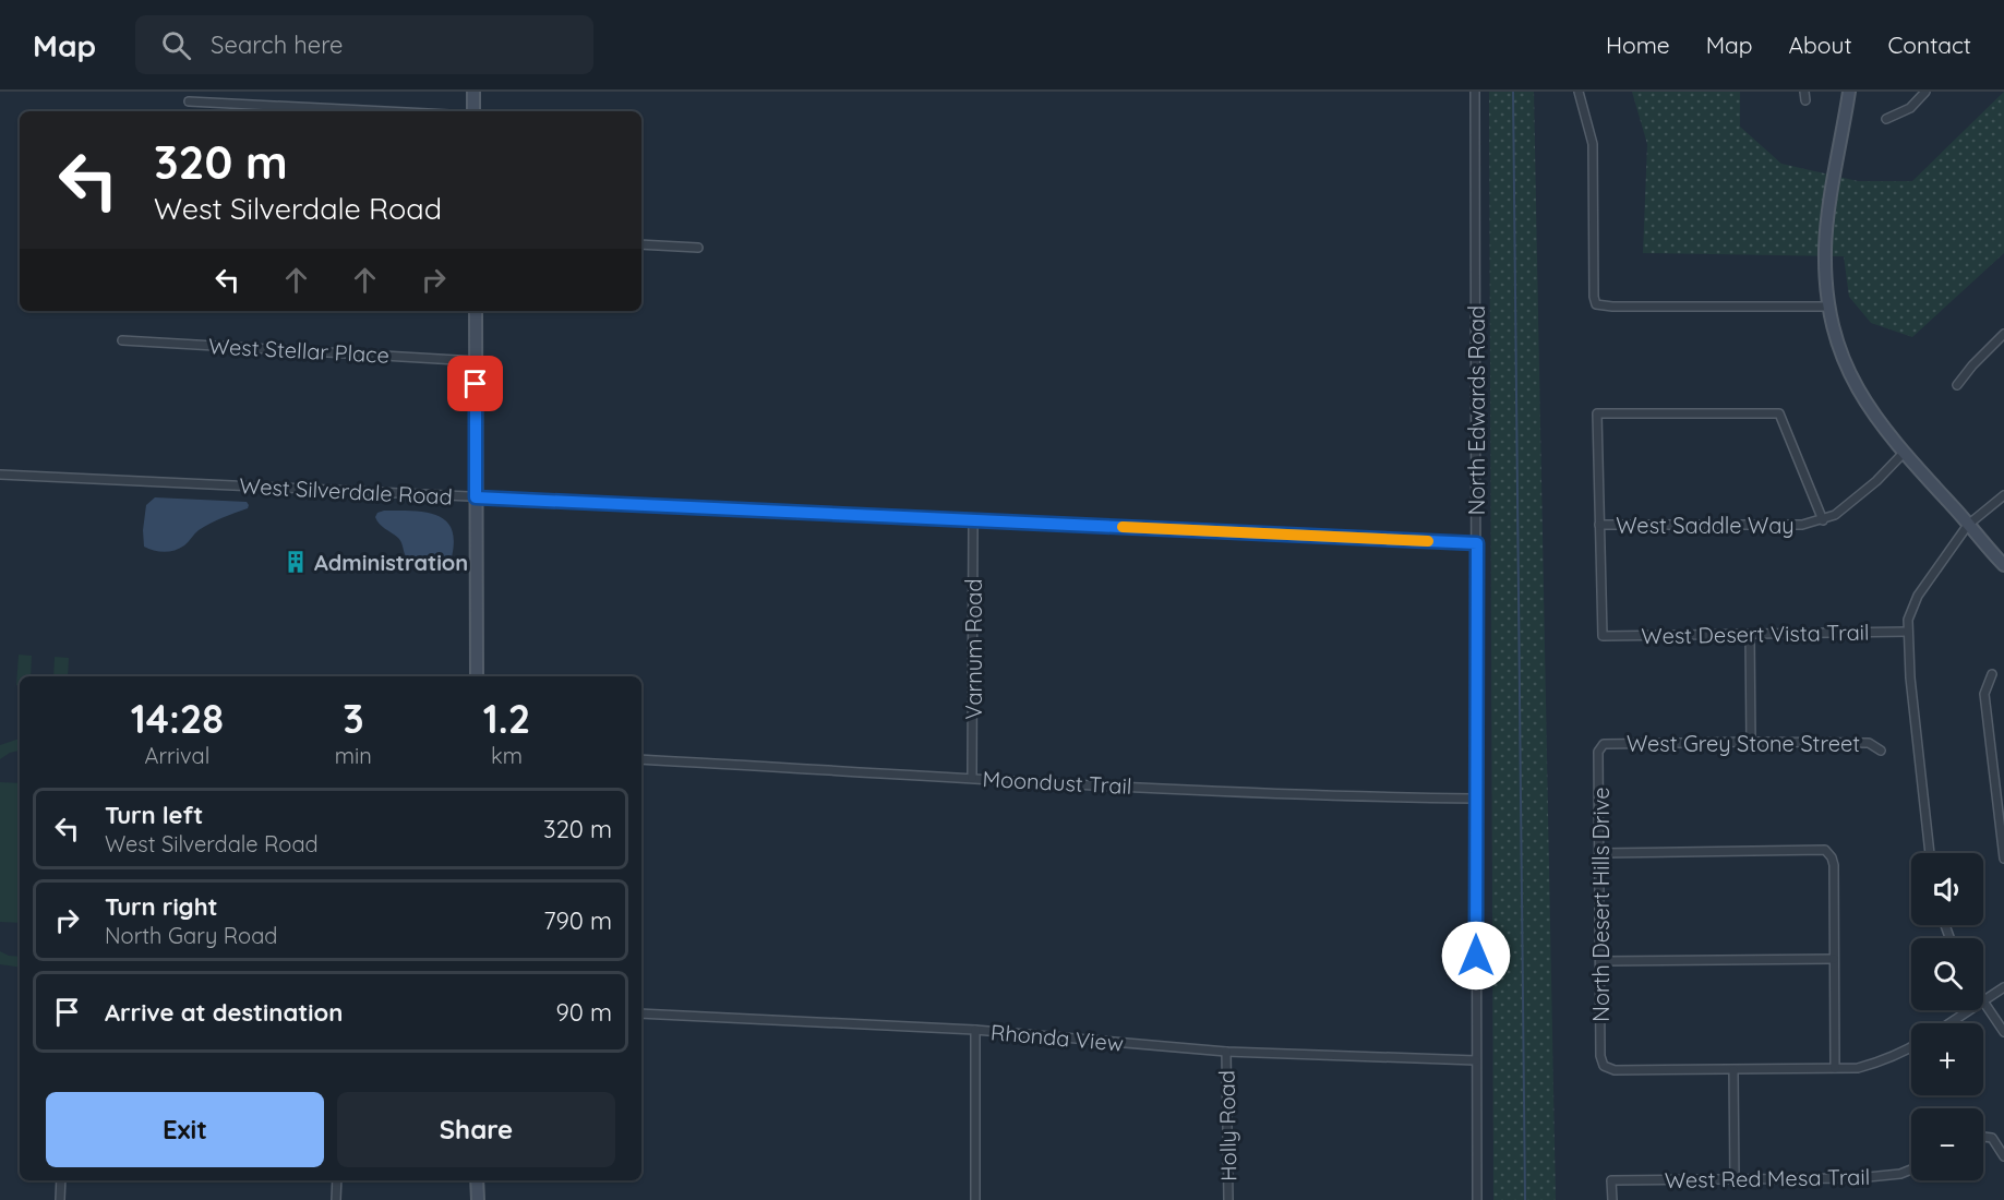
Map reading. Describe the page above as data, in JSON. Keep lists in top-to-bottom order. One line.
{"streets":{"street":["West Stellar Place","North Edwards Road","West Silverdale Road","West Saddle Way","West Desert Vista Trail","Varnum Road","West Grey Stone Street","Moondust Trail","North Desert Hills Drive","Rhonda View","Holly Road","West Red Mesa Trail"]},"crossings":[["North Edwards Road","West Silverdale Road"],["North Edwards Road","Moondust Trail"],["North Edwards Road","Rhonda View"],["West Silverdale Road","Varnum Road"],["West Saddle Way","West Desert Vista Trail"],["Varnum Road","Moondust Trail"],["West Grey Stone Street","North Desert Hills Drive"],["Rhonda View","Holly Road"]],"places":{"building":["Administration"]},"page":{"header":"Map","search":"Search here","nav":["Home","Map","About","Contact"],"turn":["320 m","West Silverdale Road"],"eta":["14:28","Arrival","3","min","1.2","km"],"list":[{"name":"Turn left","note":"West Silverdale Road","value":"320 m"},{"name":"Turn right","note":"North Gary Road","value":"790 m"},{"name":"Arrive at destination","value":"90 m"}],"map_buttons":["+","−"],"buttons":["Exit","Share"]}}
